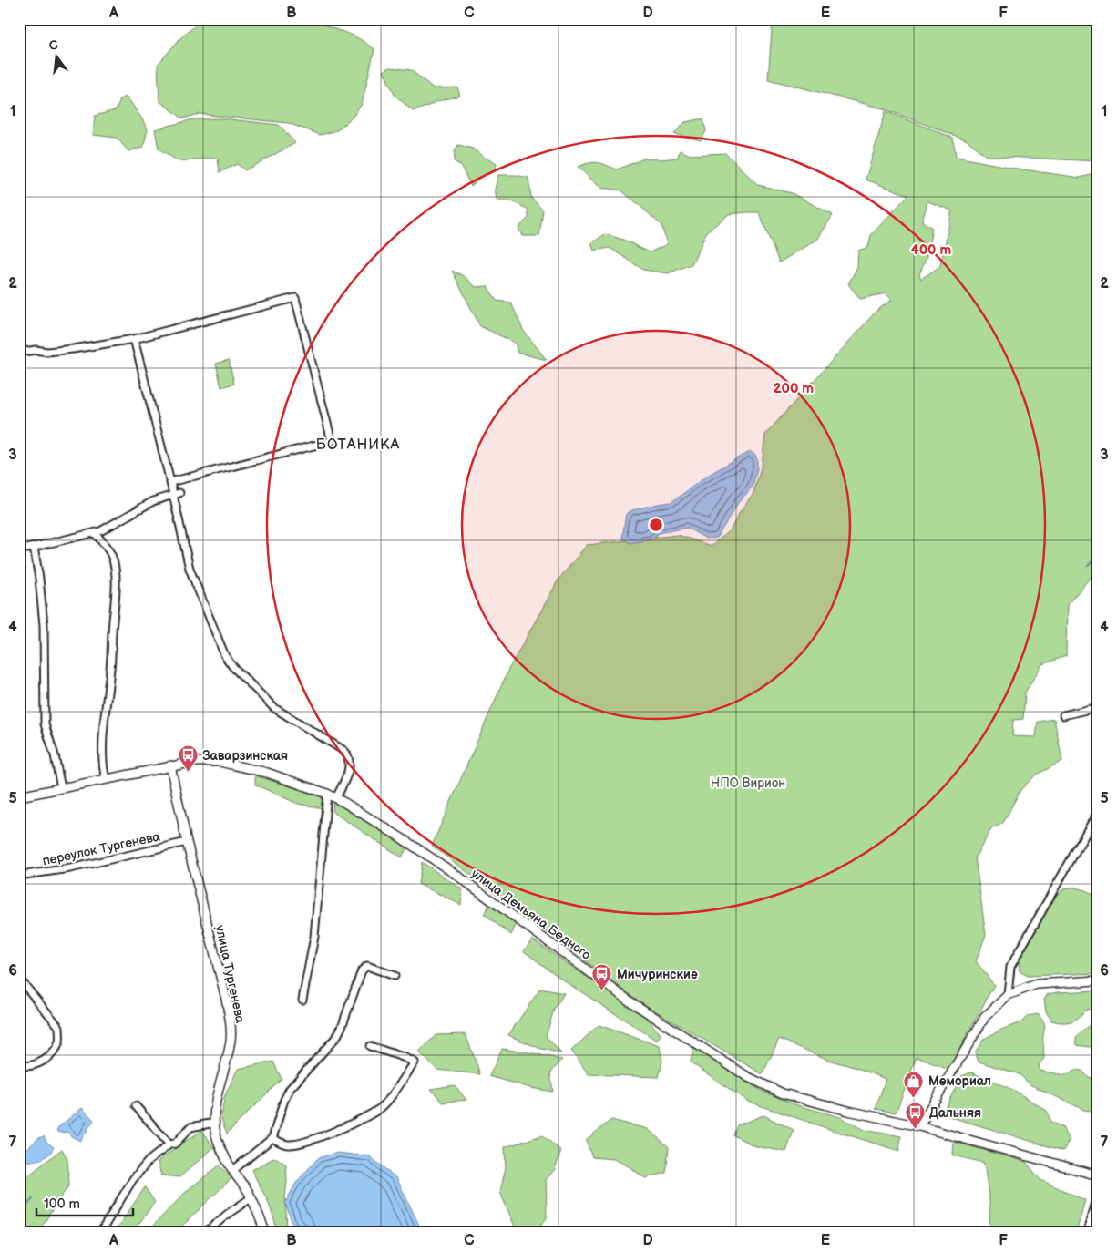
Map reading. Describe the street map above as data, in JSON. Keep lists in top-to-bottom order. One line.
{"streets":{"street":["переулок Тургенева","улица Демьяна Бедного","улица Тургенева"]},"crossings":[["переулок Тургенева","улица Тургенева"],["улица Демьяна Бедного","улица Тургенева"]],"districts":["БОТАНИКА"],"parks":["НПО Вирион"],"places":{"bus stop":["Заварзинская","Мичуринские","Дальняя"],"shop":["Мемориал"]},"scale_bar":"100 m","north":"top","grid":{"columns":["A","B","C","D","E","F"],"rows":["1","2","3","4","5","6","7"]},"rings":["400 m","200 m"]}
